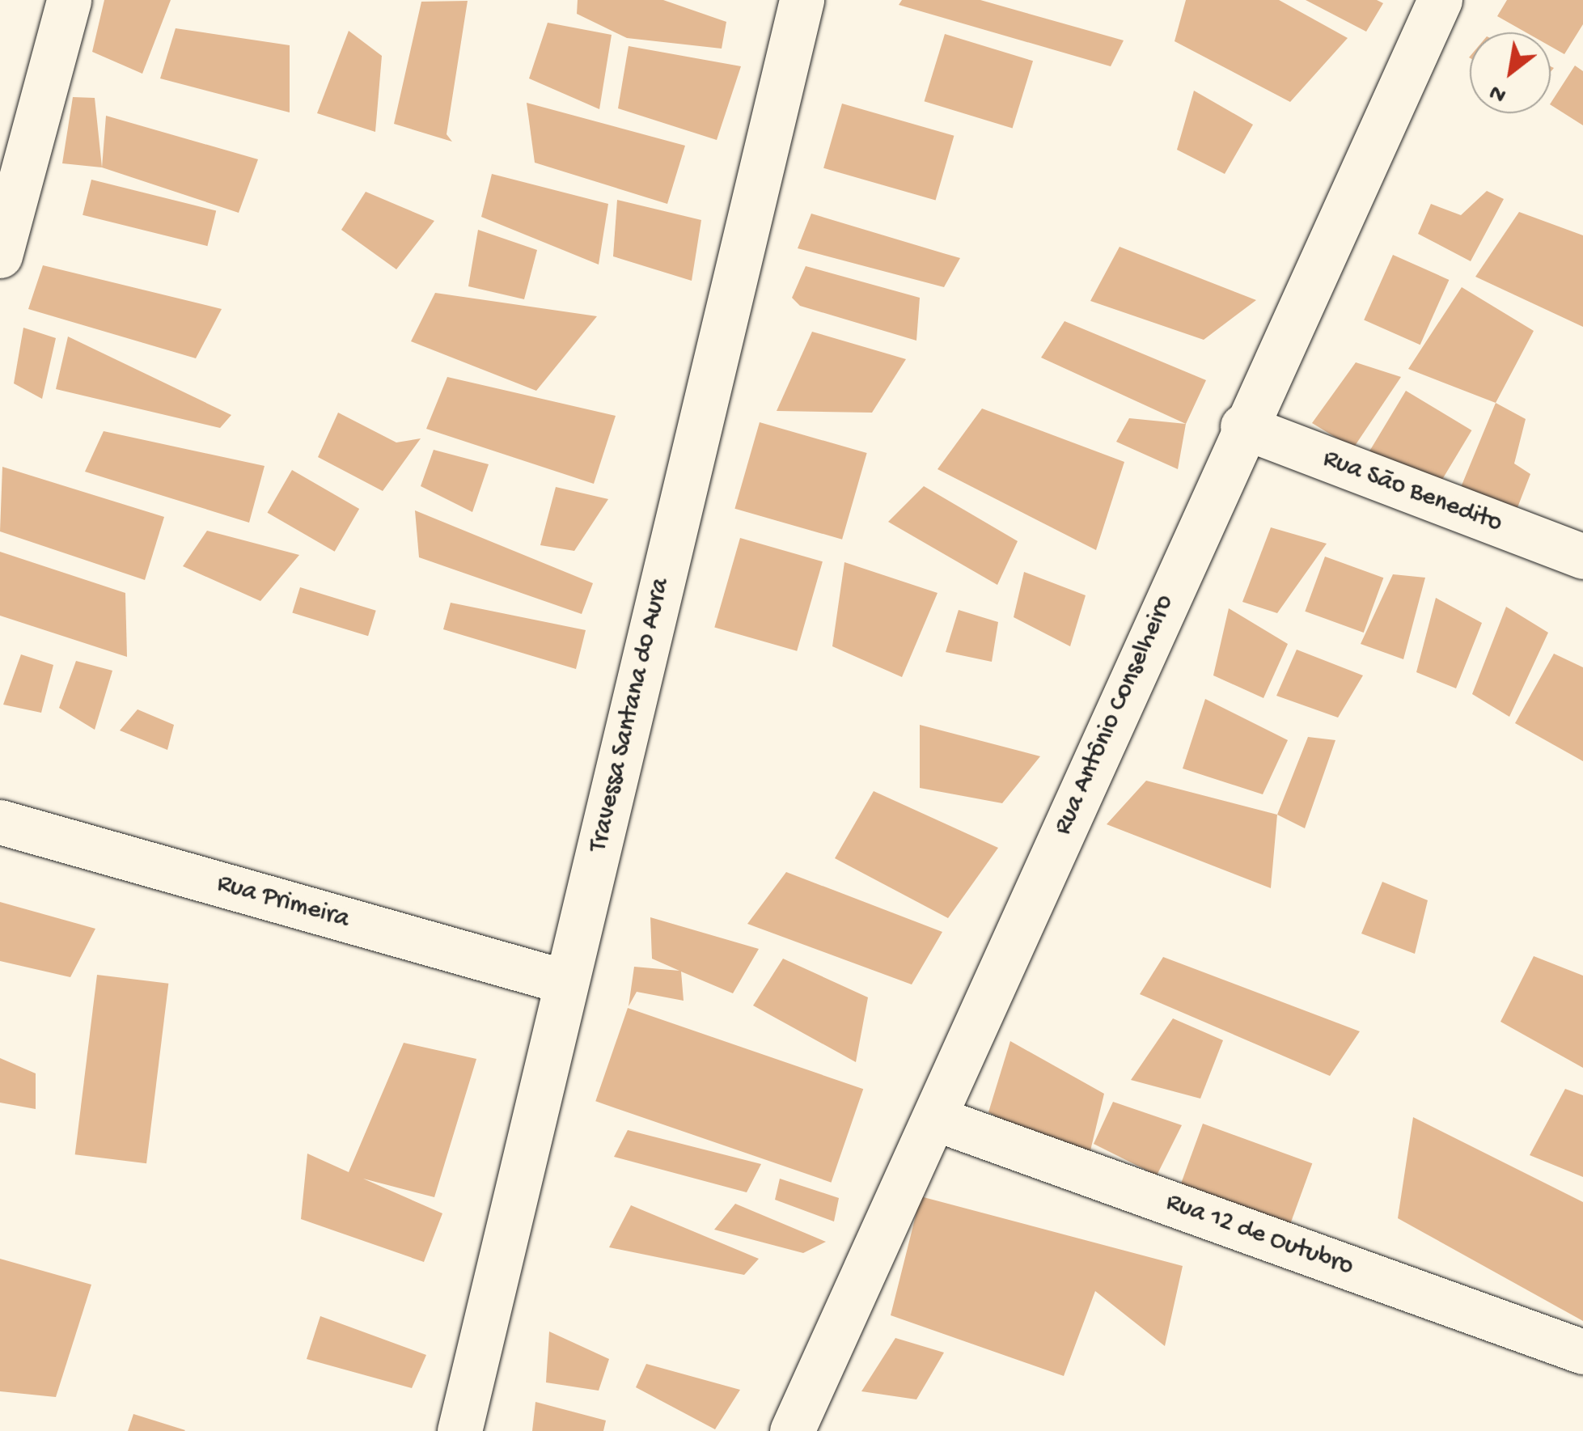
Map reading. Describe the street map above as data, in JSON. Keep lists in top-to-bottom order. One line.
{"streets":{"street":["Rua São Benedito","Travessa Santana do Aura","Rua Antônio Conselheiro","Rua Primeira","Rua 12 de Outubro"]},"crossings":[["Rua São Benedito","Rua Antônio Conselheiro"],["Travessa Santana do Aura","Rua Primeira"],["Rua Antônio Conselheiro","Rua 12 de Outubro"]],"north":"bottom left"}
